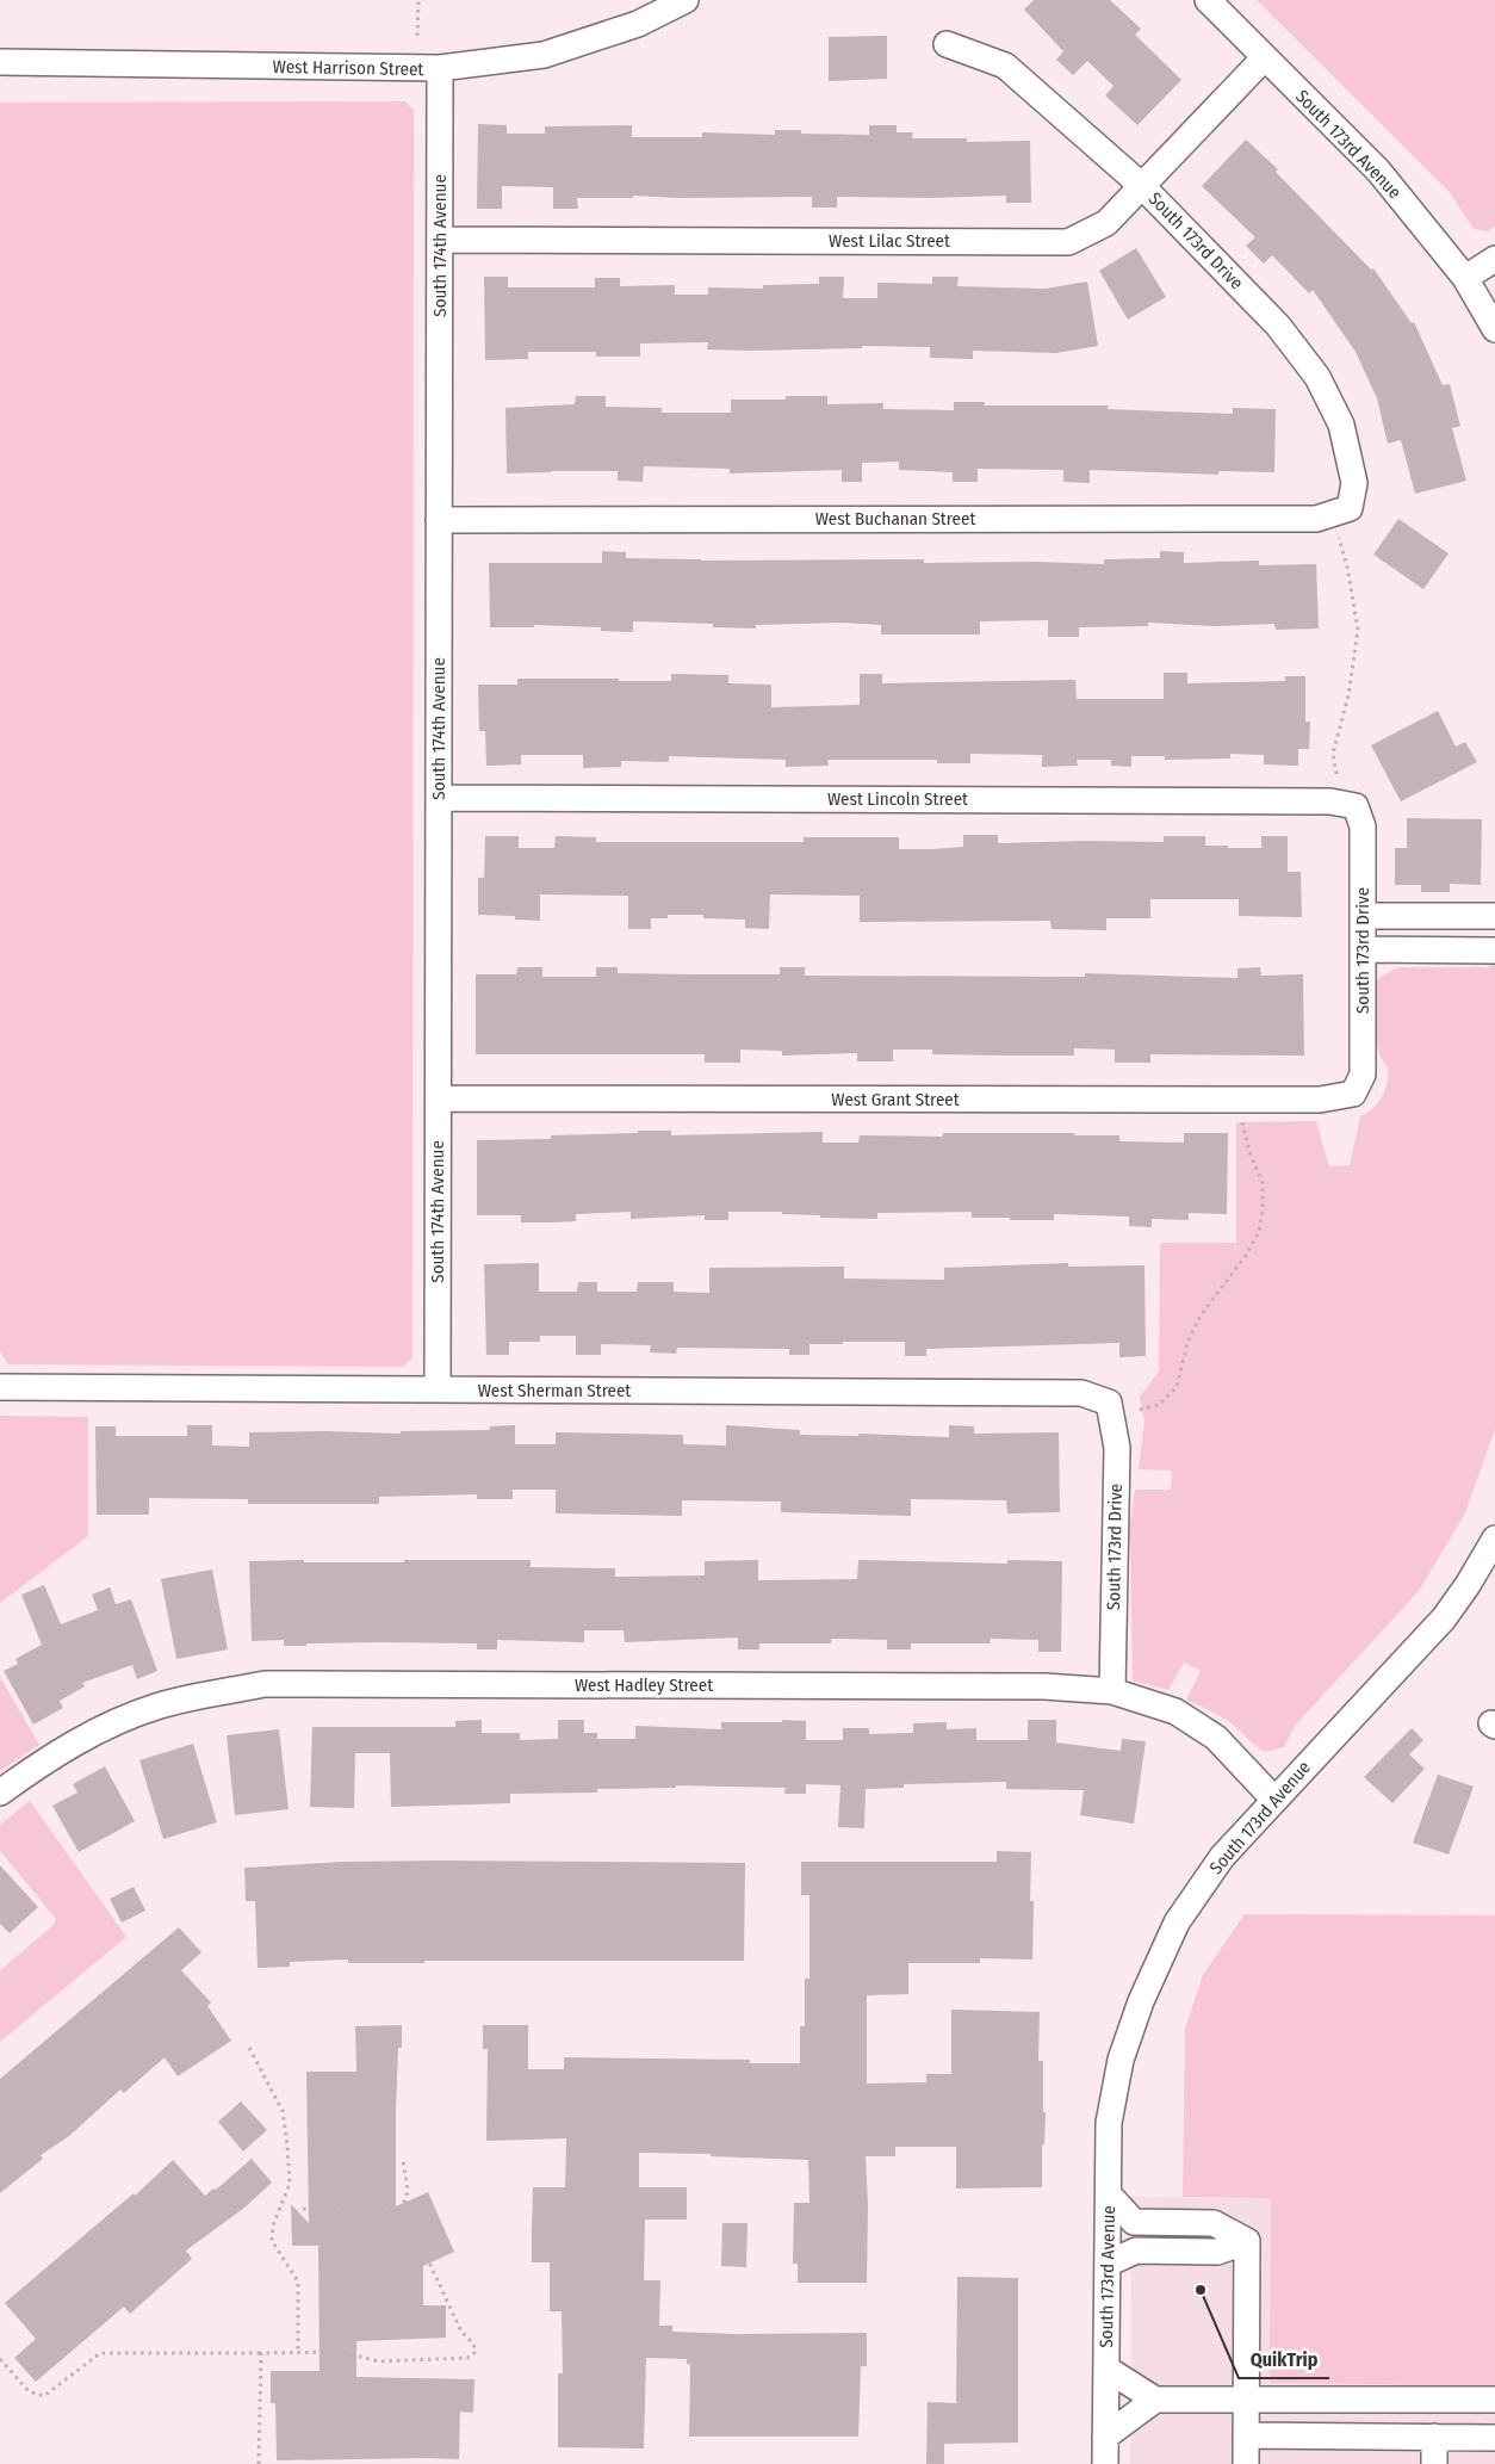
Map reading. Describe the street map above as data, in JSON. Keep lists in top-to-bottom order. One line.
{"streets":{"street":["West Harrison Street","South 173rd Avenue","West Lilac Street","South 173rd Drive","South 174th Avenue","West Buchanan Street","West Lincoln Street","West Grant Street","West Sherman Street","West Hadley Street"]},"crossings":[["West Harrison Street","South 174th Avenue"],["South 173rd Avenue","West Lilac Street"],["South 173rd Avenue","West Hadley Street"],["West Lilac Street","South 173rd Drive"],["West Lilac Street","South 174th Avenue"],["South 173rd Drive","West Buchanan Street"],["South 173rd Drive","West Lincoln Street"],["South 173rd Drive","West Grant Street"],["South 173rd Drive","West Sherman Street"],["South 173rd Drive","West Hadley Street"],["South 174th Avenue","West Buchanan Street"],["South 174th Avenue","West Lincoln Street"],["South 174th Avenue","West Grant Street"],["South 174th Avenue","West Sherman Street"]],"places":["QuikTrip"]}
